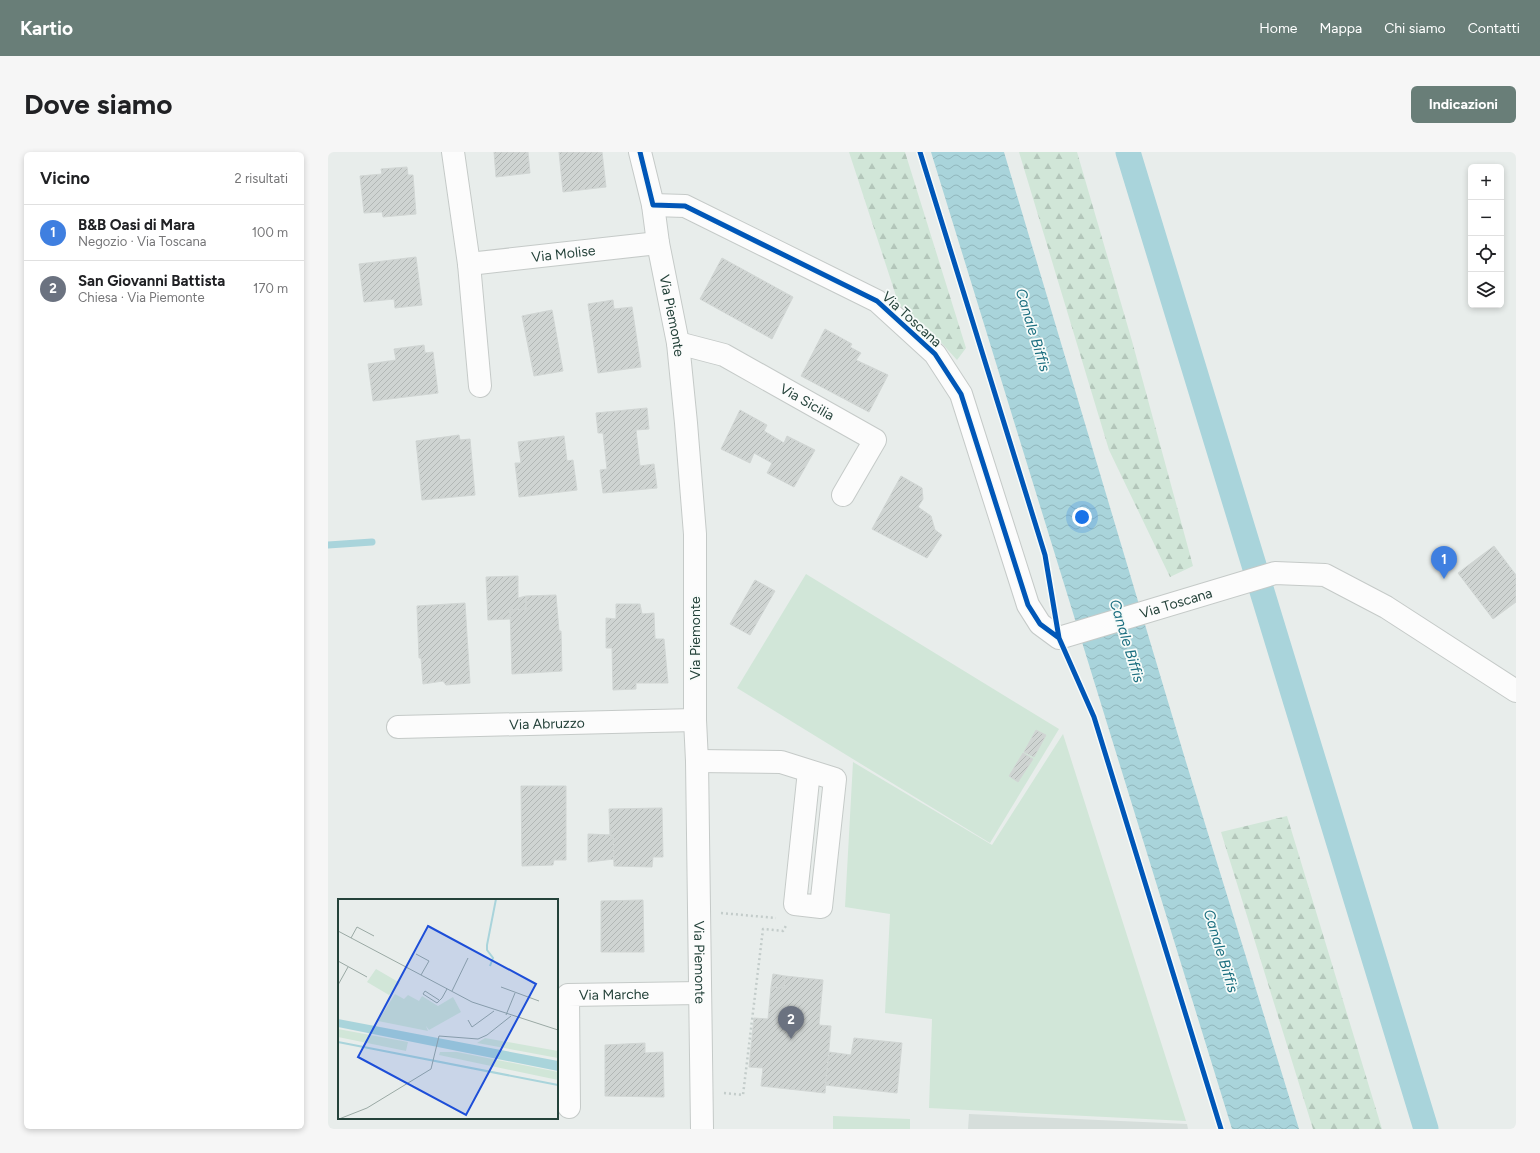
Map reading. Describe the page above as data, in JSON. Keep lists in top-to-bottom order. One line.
{"streets":{"street":["Via Molise","Via Piemonte","Via Toscana","Via Sicilia","Via Abruzzo","Via Marche"]},"crossings":[["Via Molise","Via Piemonte"],["Via Piemonte","Via Toscana"],["Via Piemonte","Via Sicilia"],["Via Piemonte","Via Abruzzo"],["Via Piemonte","Via Marche"]],"water":["Canale Biffis"],"page":{"header":"Kartio","nav":["Home","Mappa","Chi siamo","Contatti"],"buttons":"Indicazioni","title":"Dove siamo","heading":["Vicino","2 risultati"],"map_buttons":["+","−"],"list":[{"mark":"1","name":"B&B Oasi di Mara","note":"Negozio · Via Toscana","value":"100 m"},{"mark":"2","name":"San Giovanni Battista","note":"Chiesa · Via Piemonte","value":"170 m"}],"pins":["1","2"]}}
